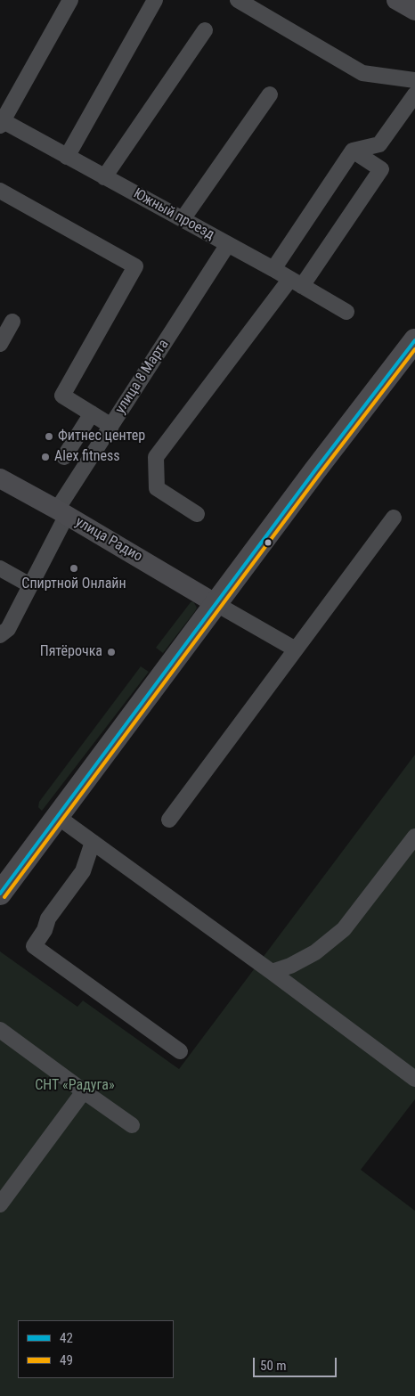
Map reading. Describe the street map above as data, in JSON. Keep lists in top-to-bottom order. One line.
{"streets":{"main road":["улица Радио"],"street":["Южный проезд","улица 8 Марта"]},"crossings":[["Южный проезд","улица 8 Марта"],["улица 8 Марта","улица Радио"]],"parks":["СНТ «Радуга»"],"places":["Фитнес центер","Alex fitness","Спиртной Онлайн","Пятёрочка"],"lines":["transit line 42","transit line 49"],"legend":["42","49"],"scale_bar":"50 m"}
